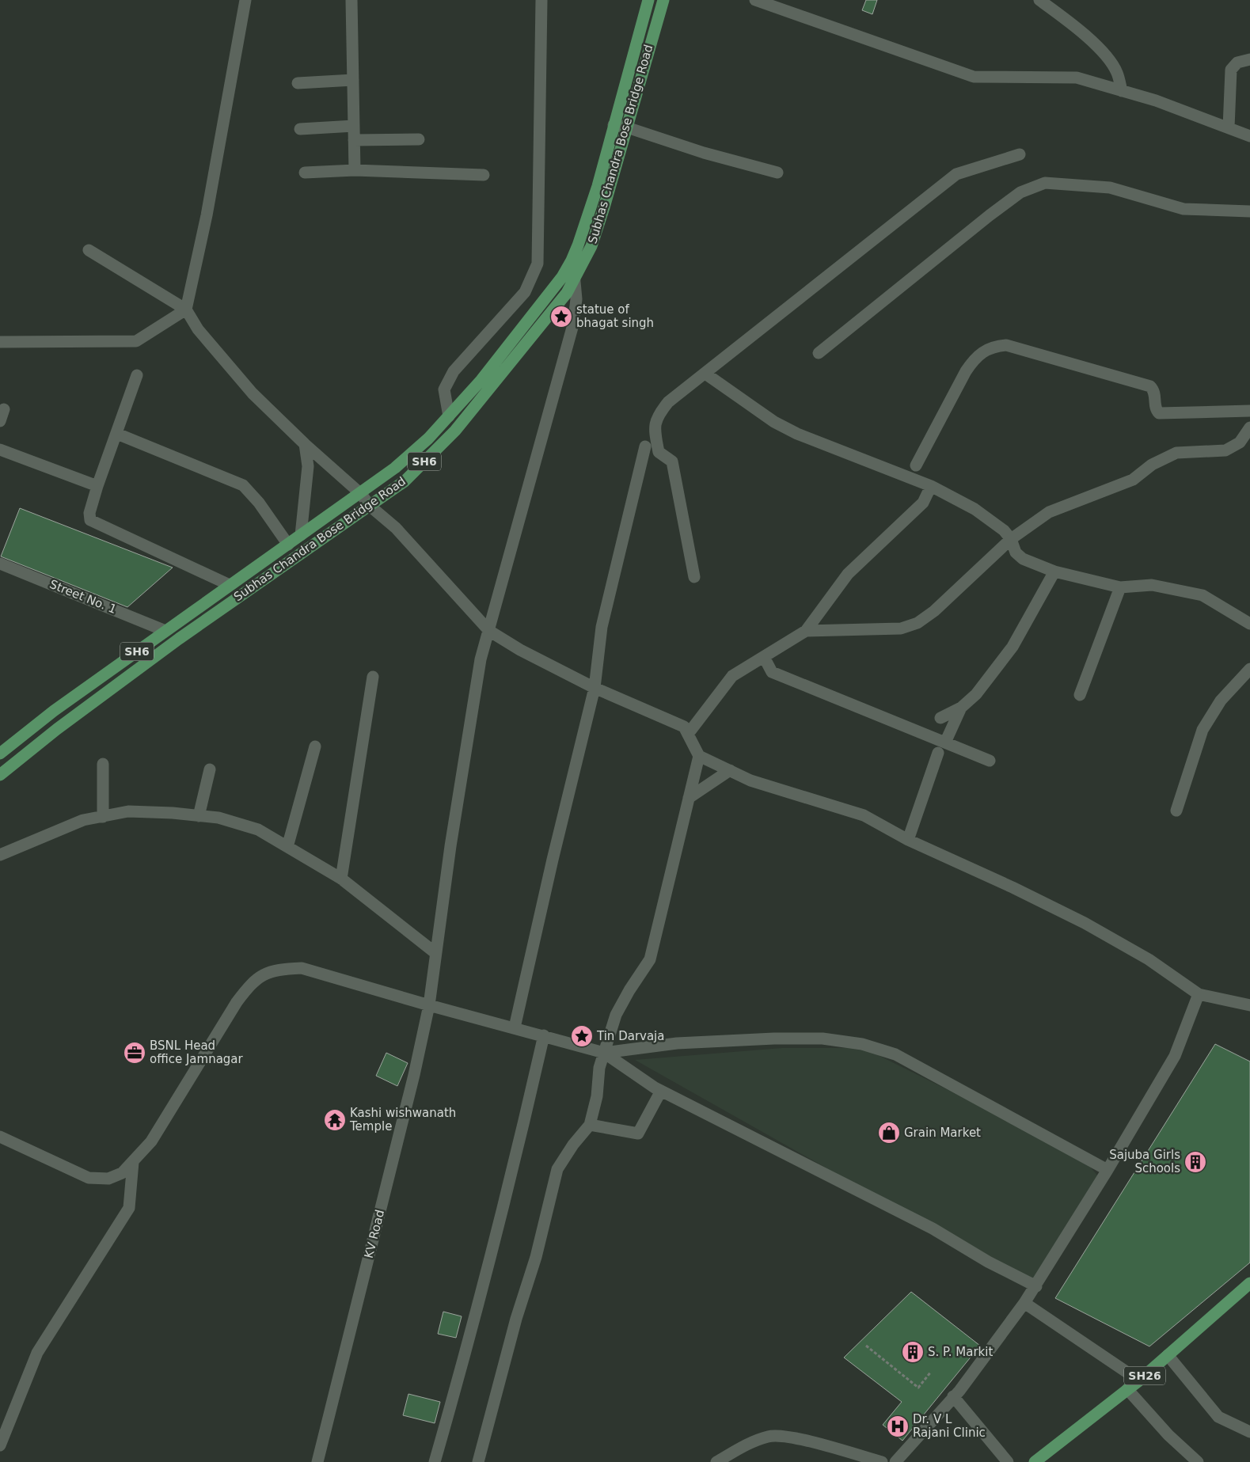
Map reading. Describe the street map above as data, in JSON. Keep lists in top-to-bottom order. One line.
{"streets":{"main road":["Subhas Chandra Bose Bridge Road","SH6","SH26"],"street":["Street No. 1","KV Road"]},"crossings":[["Subhas Chandra Bose Bridge Road","Street No. 1"],["Subhas Chandra Bose Bridge Road","KV Road"]],"places":{"place":["statue of bhagat singh","Tin Darvaja"],"office":["BSNL Head office Jamnagar"],"temple":["Kashi wishwanath Temple"],"shop":["Grain Market"],"building":["Sajuba Girls Schools","S. P. Markit"],"hospital":["Dr. V L Rajani Clinic"]}}
